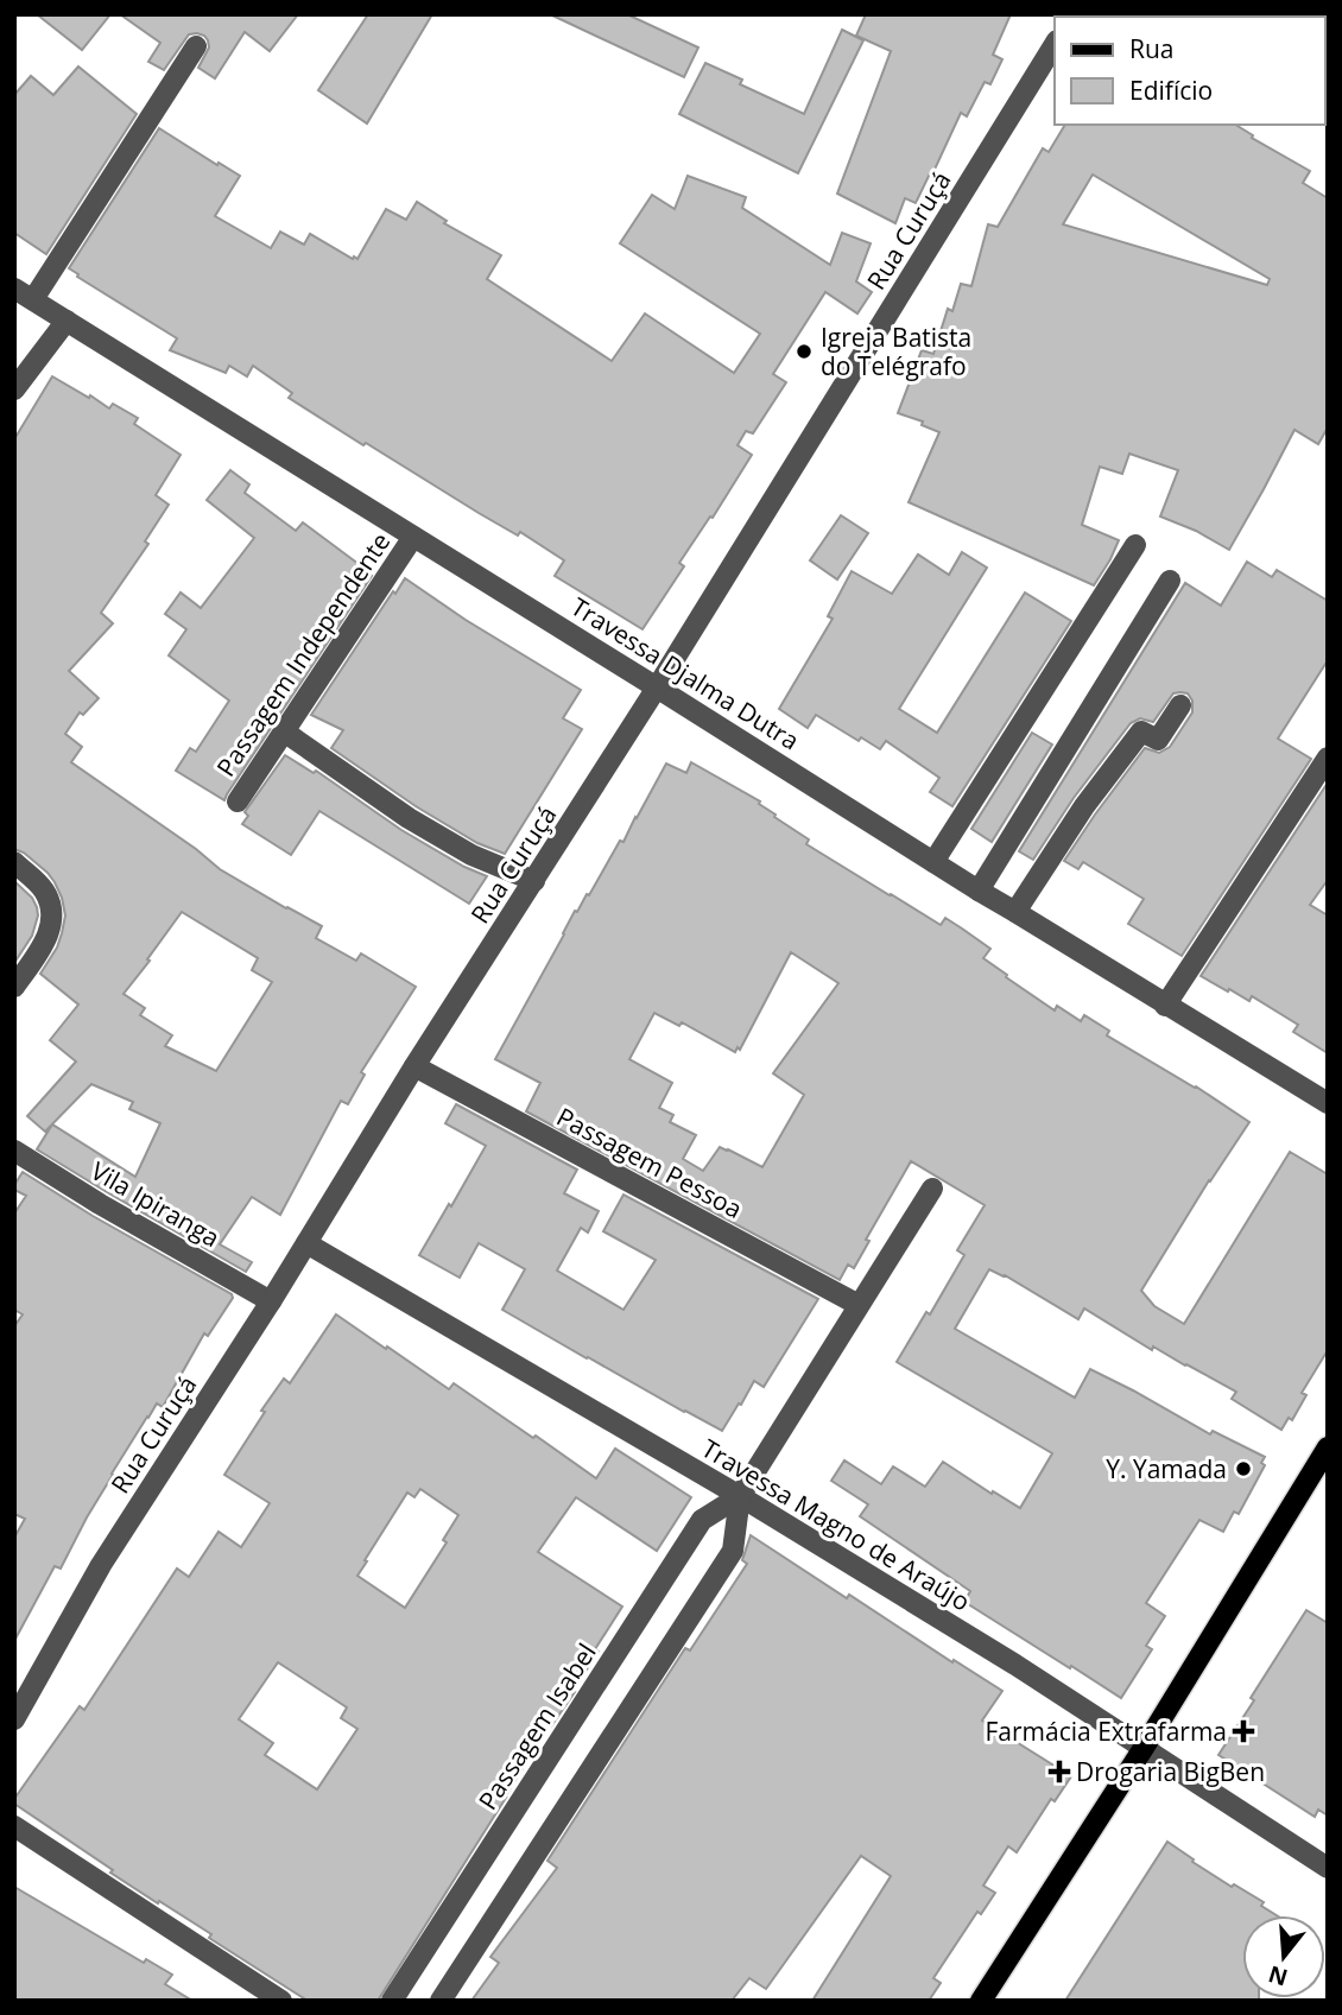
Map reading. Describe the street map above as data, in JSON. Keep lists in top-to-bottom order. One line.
{"streets":{"street":["Rua Curuçá","Passagem Independente","Travessa Djalma Dutra","Passagem Pessoa","Vila Ipiranga","Travessa Magno de Araújo","Passagem Isabel"]},"crossings":[["Rua Curuçá","Travessa Djalma Dutra"],["Rua Curuçá","Passagem Pessoa"],["Rua Curuçá","Vila Ipiranga"],["Rua Curuçá","Travessa Magno de Araújo"],["Passagem Independente","Travessa Djalma Dutra"],["Passagem Pessoa","Passagem Isabel"],["Travessa Magno de Araújo","Passagem Isabel"]],"places":{"other":["Igreja Batista do Telégrafo","Y. Yamada"],"health":["Farmácia Extrafarma","Drogaria BigBen"]},"legend":["Rua","Edifício"],"north":"bottom"}
